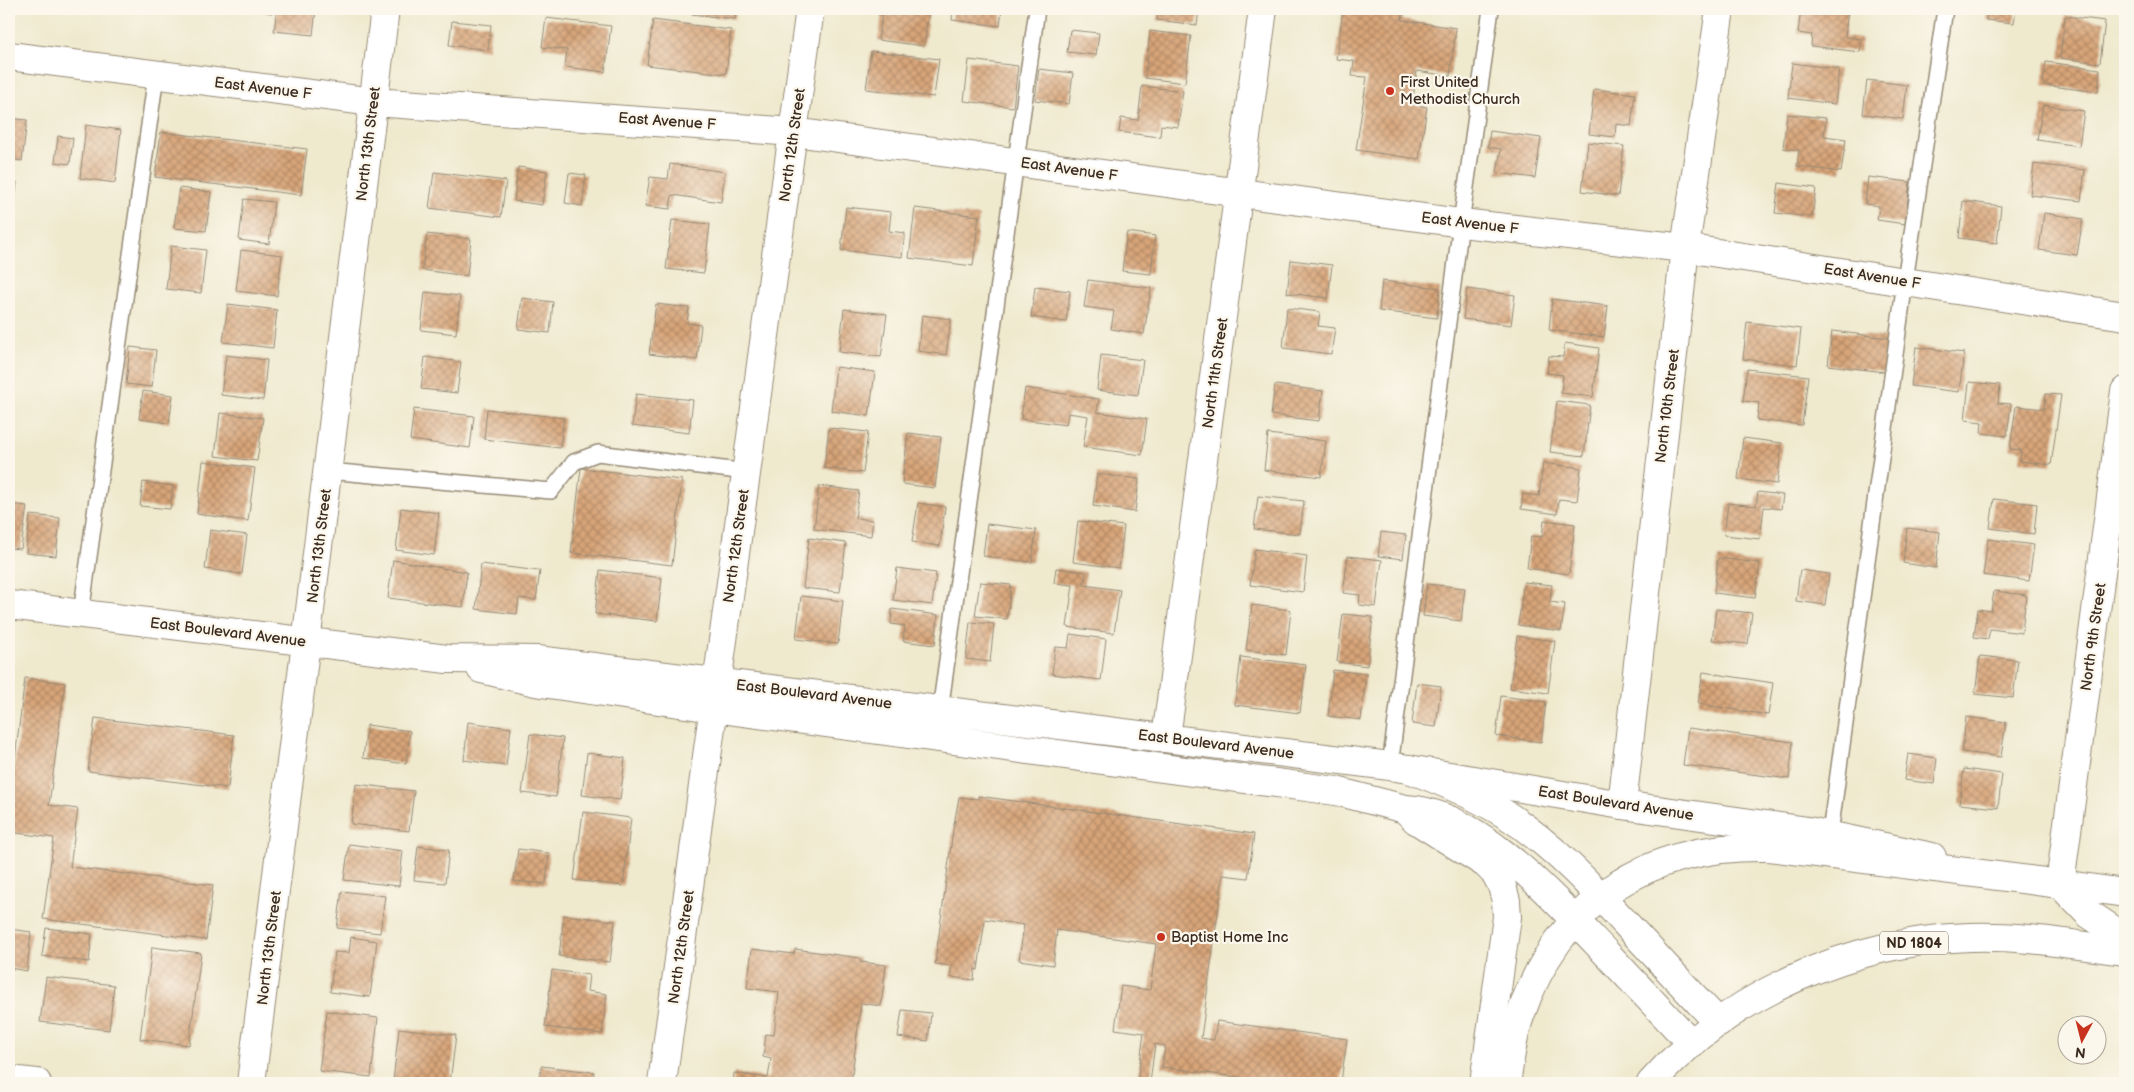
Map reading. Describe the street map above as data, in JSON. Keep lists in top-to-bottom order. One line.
{"streets":{"street":["East Avenue F","North 13th Street","North 12th Street","North 11th Street","North 10th Street","East Boulevard Avenue","North 9th Street","ND 1804"]},"crossings":[["East Avenue F","North 13th Street"],["East Avenue F","North 12th Street"],["East Avenue F","North 11th Street"],["East Avenue F","North 10th Street"],["North 13th Street","East Boulevard Avenue"],["North 12th Street","East Boulevard Avenue"],["North 11th Street","East Boulevard Avenue"],["North 10th Street","East Boulevard Avenue"],["East Boulevard Avenue","North 9th Street"]],"places":["First United Methodist Church","Baptist Home Inc"],"north":"bottom"}
